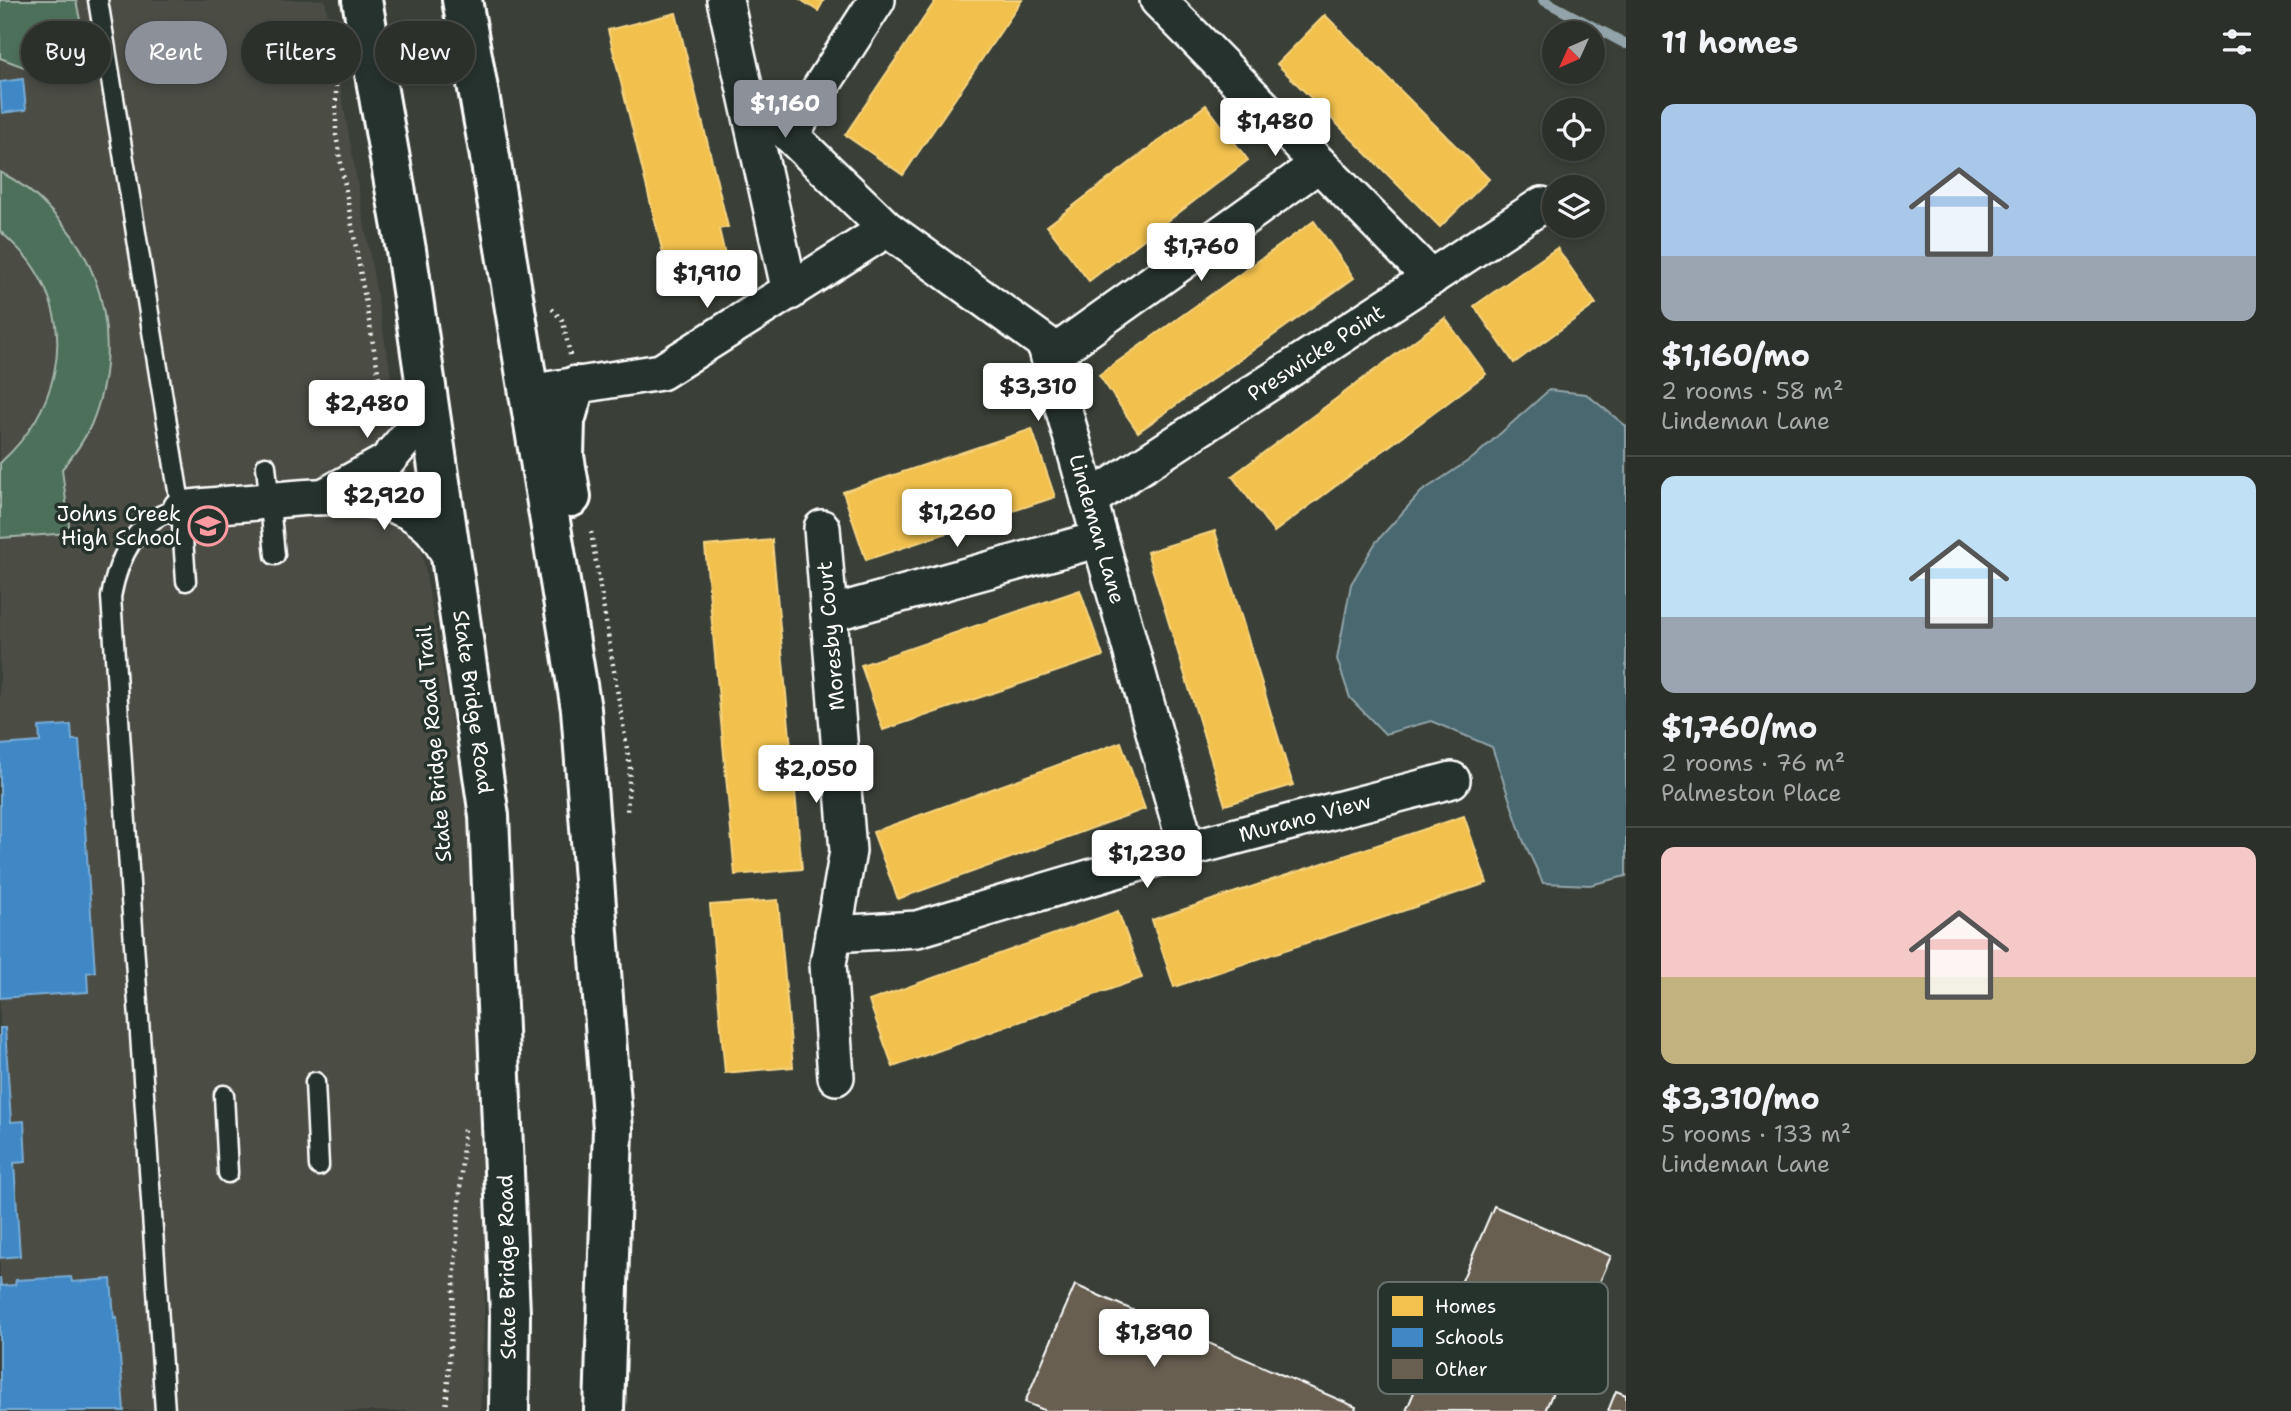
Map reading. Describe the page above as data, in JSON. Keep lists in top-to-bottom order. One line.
{"streets":{"highway":["State Bridge Road"],"street":["Preswicke Point","Lindeman Lane","Moresby Court","Murano View"]},"crossings":[["Preswicke Point","Lindeman Lane"],["Lindeman Lane","Murano View"],["Moresby Court","Murano View"]],"places":{"school or university":["Johns Creek High School"]},"legend":["Homes","Schools","Other"],"north":"bottom left","page":{"heading":"11 homes","chip":["Buy","Rent","Filters","New"],"price":["$1,160","$1,480","$1,760","$1,910","$3,310","$2,480","$2,920","$1,260","$2,050","$1,230","$1,890"],"list":[{"name":"$1,160/mo","note":"2 rooms · 58 m² · Lindeman Lane"},{"name":"$1,760/mo","note":"2 rooms · 76 m² · Palmeston Place"},{"name":"$3,310/mo","note":"5 rooms · 133 m² · Lindeman Lane"}]}}
